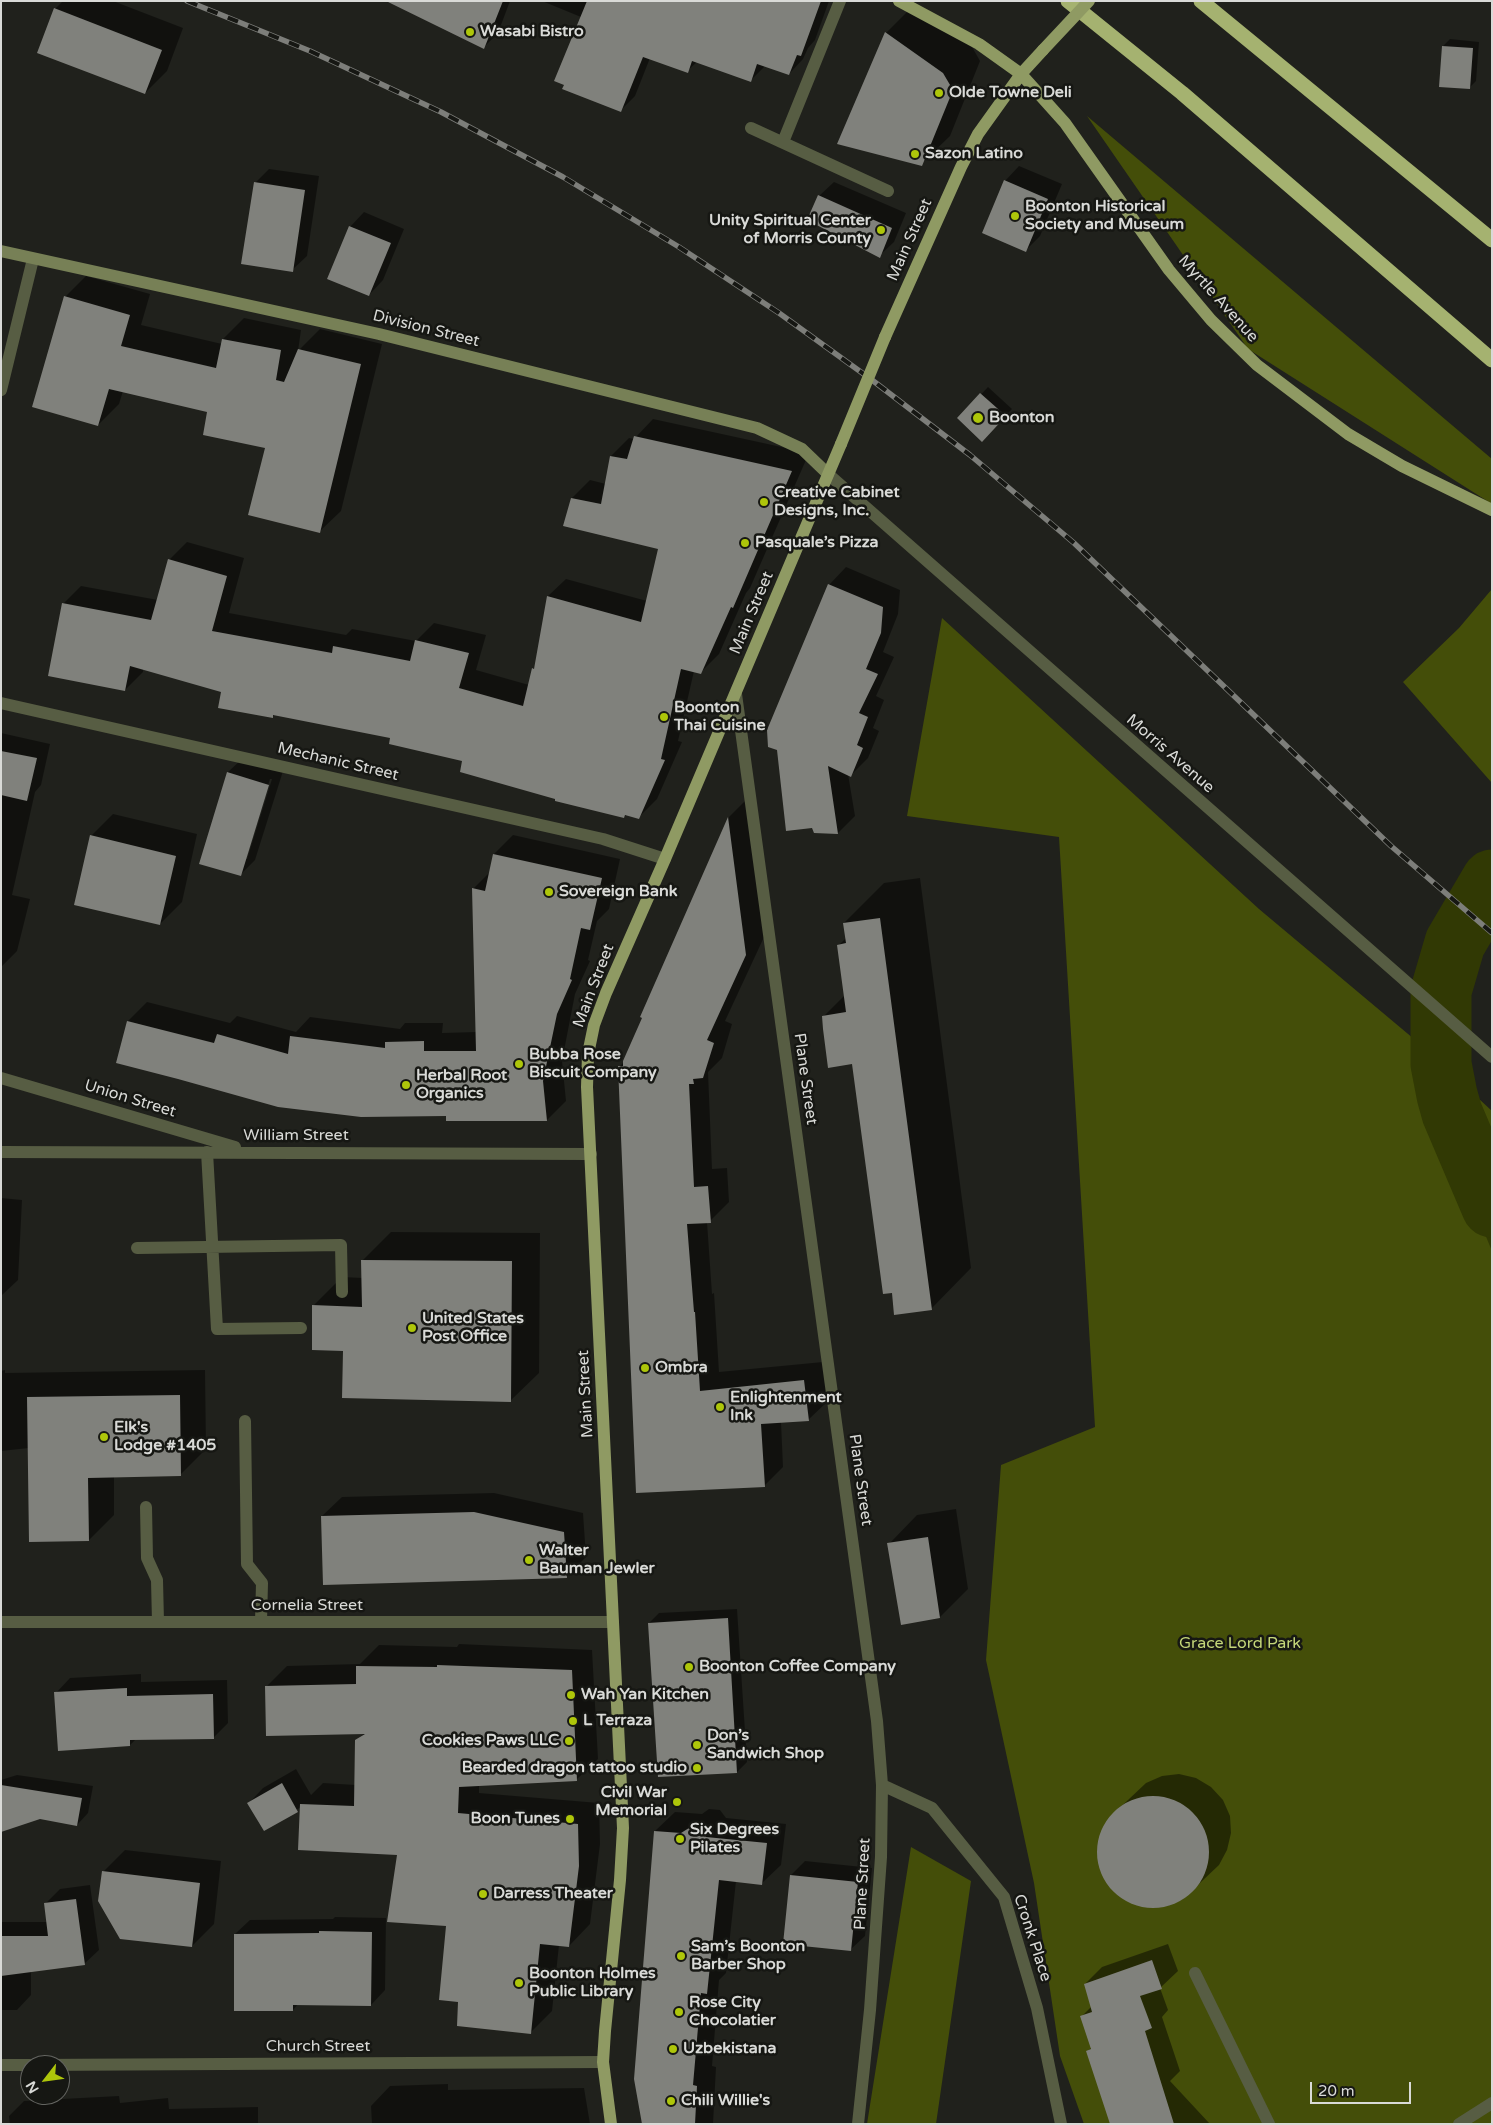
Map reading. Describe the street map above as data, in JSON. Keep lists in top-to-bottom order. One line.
{"streets":{"main road":["Main Street","Myrtle Avenue"],"street":["Division Street","Morris Avenue","Mechanic Street","Plane Street","Union Street","William Street","Cornelia Street","Cronk Place","Church Street"]},"crossings":[["Main Street","Myrtle Avenue"],["Main Street","Division Street"],["Main Street","Morris Avenue"],["Main Street","Mechanic Street"],["Main Street","Plane Street"],["Main Street","William Street"],["Main Street","Cornelia Street"],["Main Street","Church Street"],["Division Street","Morris Avenue"],["Plane Street","Cronk Place"],["Union Street","William Street"]],"parks":["Grace Lord Park"],"places":["Wasabi Bistro","Olde Towne Deli","Sazon Latino","Boonton Historical Society and Museum","Unity Spiritual Center of Morris County","Boonton","Creative Cabinet Designs, Inc.","Pasquale’s Pizza","Boonton Thai Cuisine","Sovereign Bank","Bubba Rose Biscuit Company","Herbal Root Organics","United States Post Office","Ombra","Enlightenment Ink","Elk's Lodge #1405","Walter Bauman Jewler","Boonton Coffee Company","Wah Yan Kitchen","L Terraza","Cookies Paws LLC","Don’s Sandwich Shop","Bearded dragon tattoo studio","Civil War Memorial","Boon Tunes","Six Degrees Pilates","Darress Theater","Sam’s Boonton Barber Shop","Boonton Holmes Public Library","Rose City Chocolatier","Uzbekistana","Chili Willie's"],"scale_bar":"20 m","north":"bottom left"}
